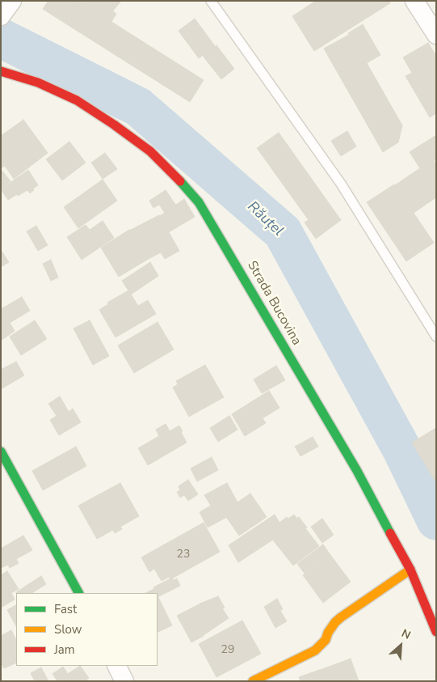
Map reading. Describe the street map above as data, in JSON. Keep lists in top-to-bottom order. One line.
{"streets":{"street":["Strada Bucovina"]},"water":["Răuțel"],"house_numbers":["23","29"],"legend":["Fast","Slow","Jam"],"north":"top right"}
